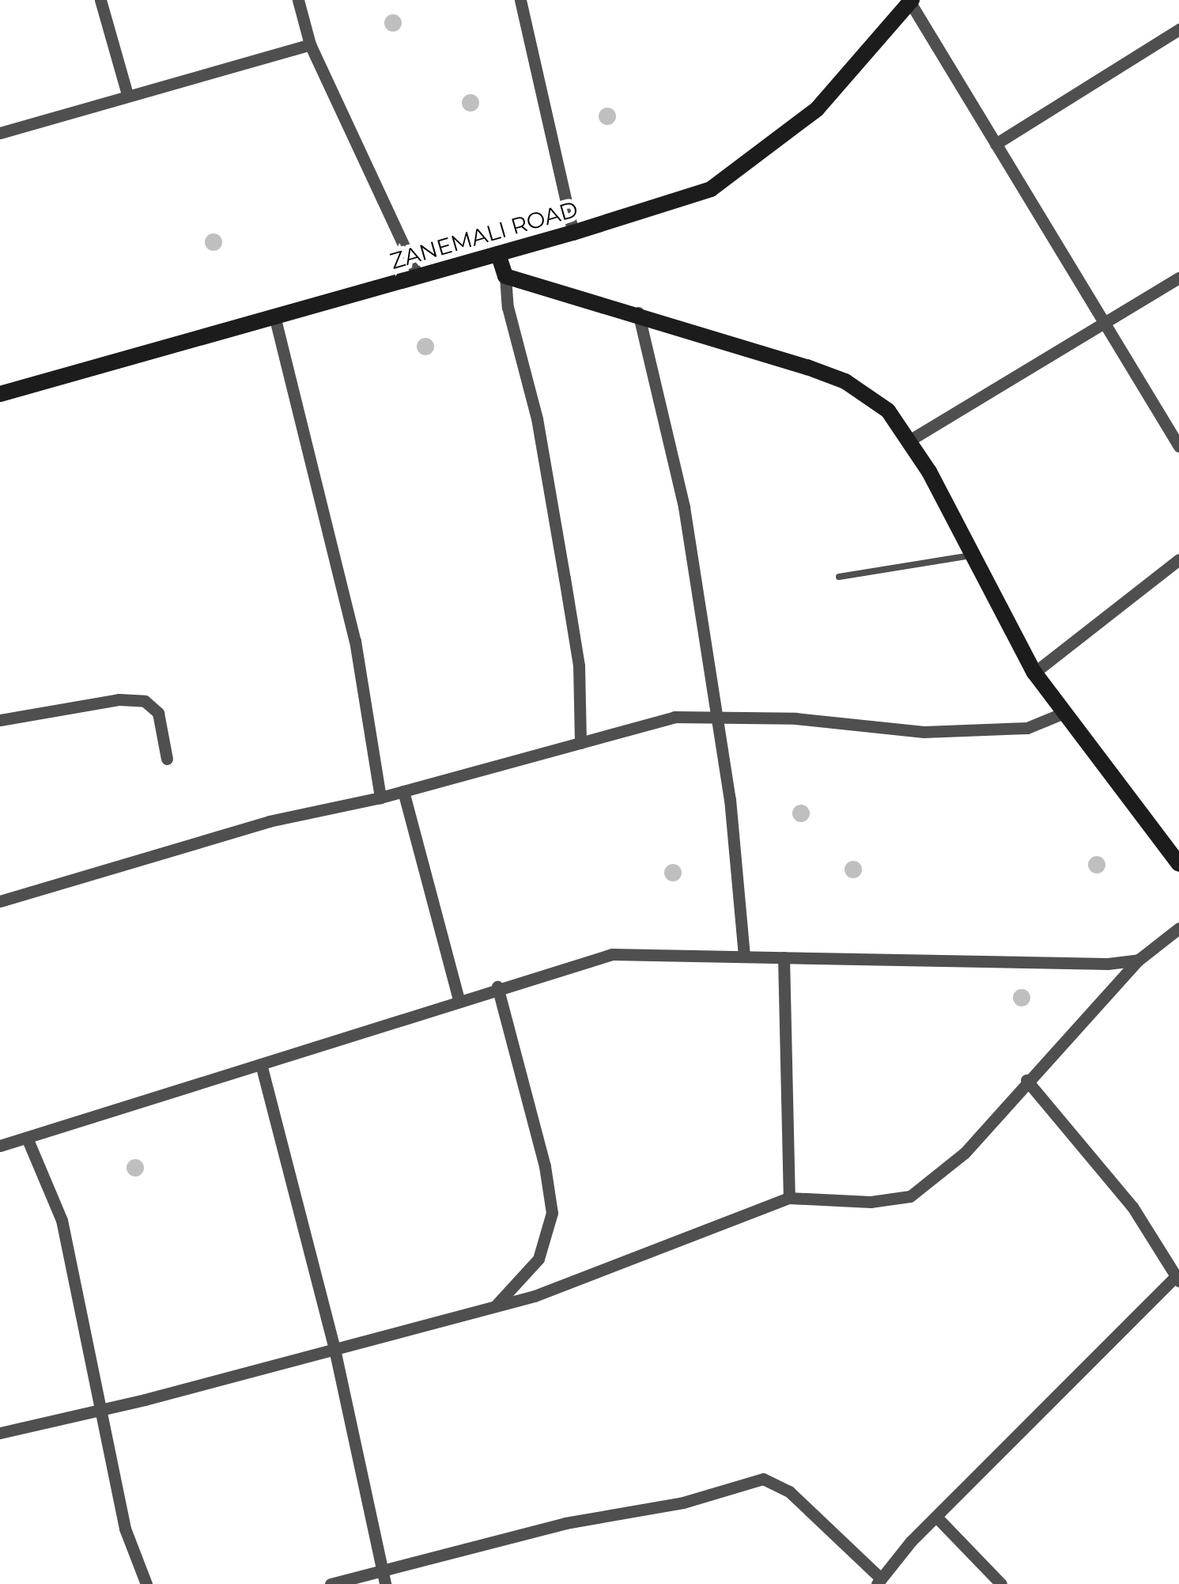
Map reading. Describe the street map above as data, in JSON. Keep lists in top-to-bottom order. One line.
{"streets":{"street":["ZANEMALI ROAD"]}}
